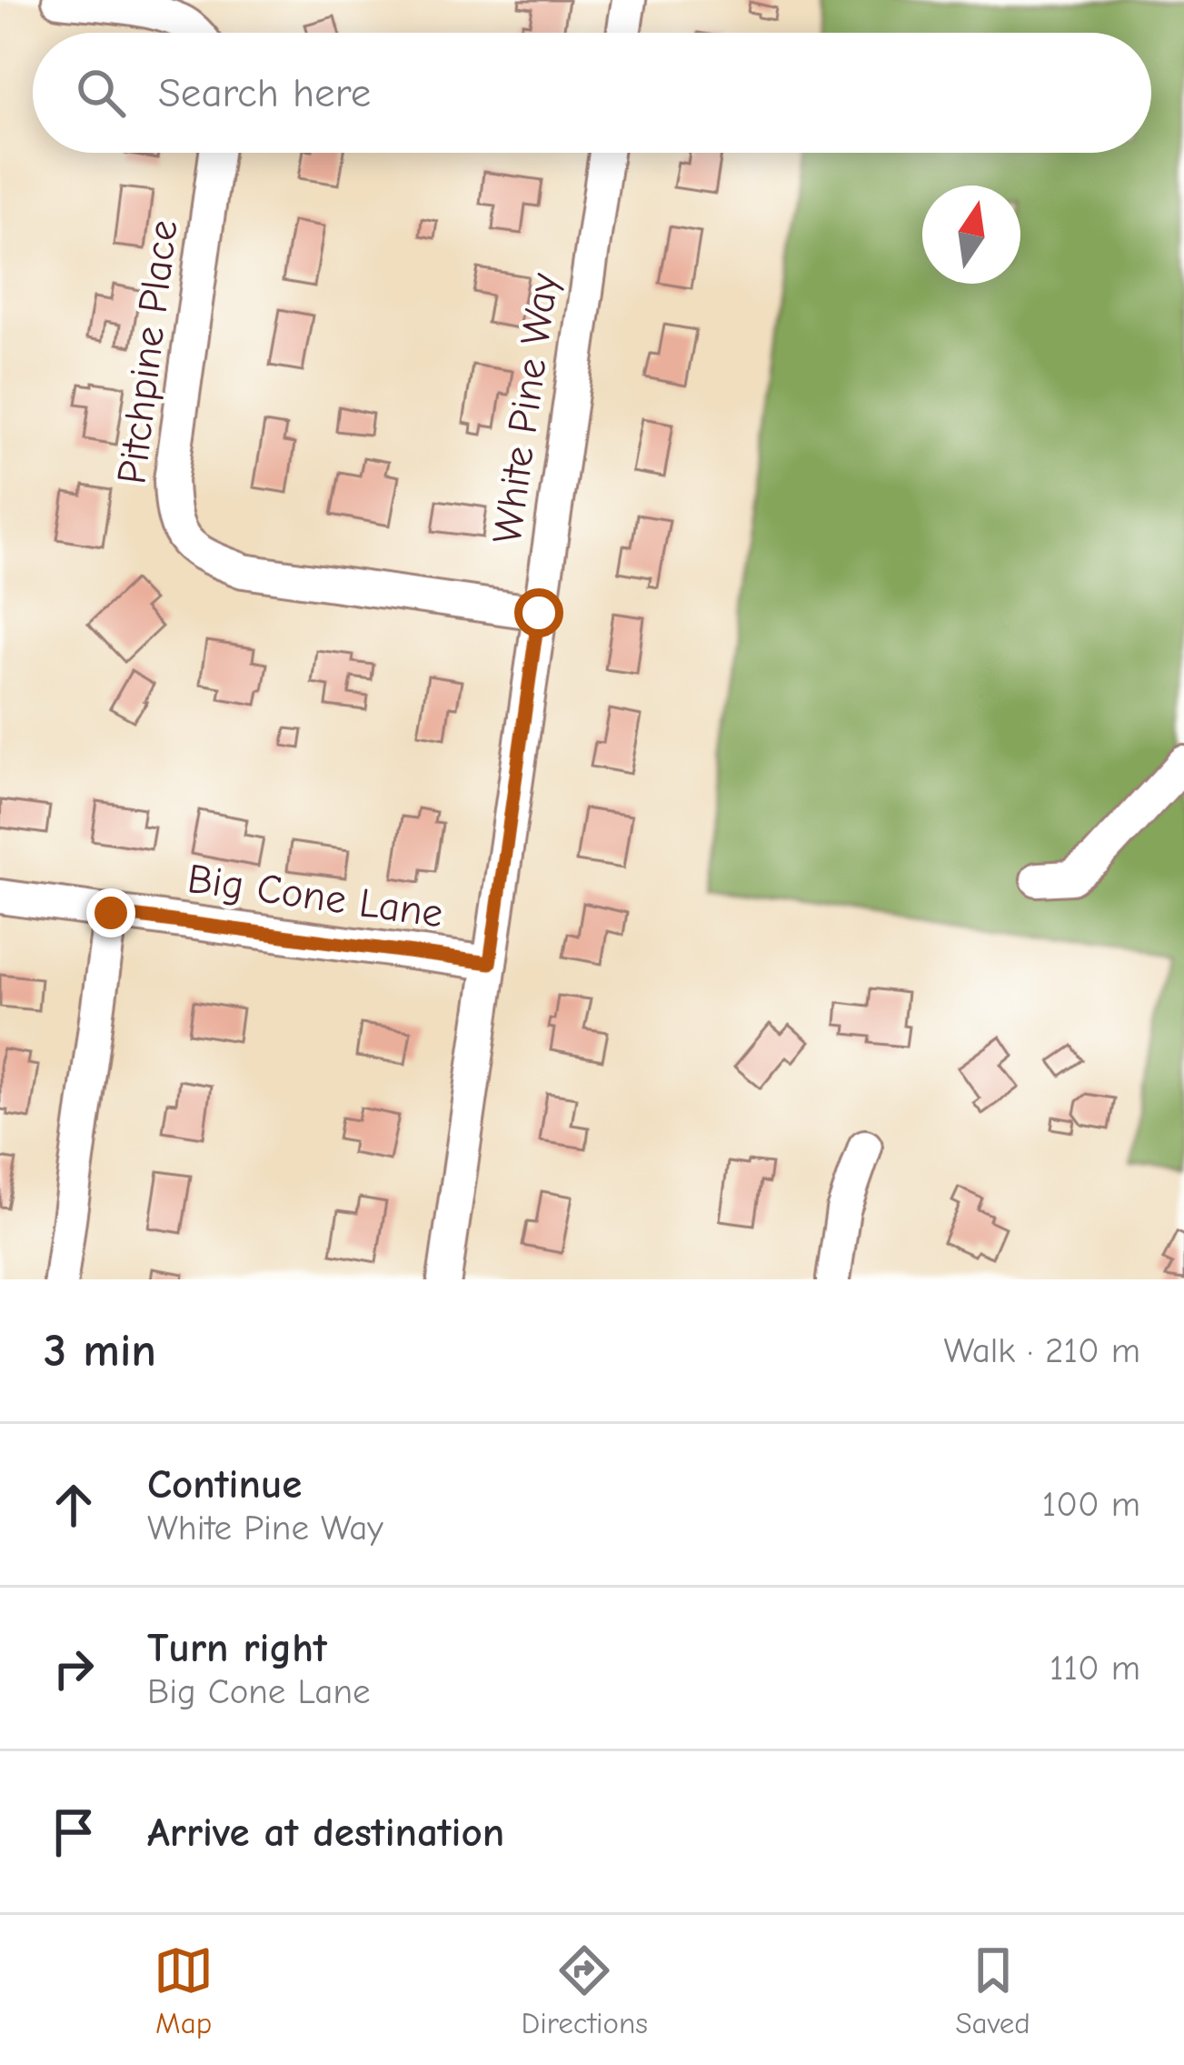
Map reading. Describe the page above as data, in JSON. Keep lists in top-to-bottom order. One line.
{"streets":{"street":["Pitchpine Place","White Pine Way","Big Cone Lane"]},"crossings":[["Pitchpine Place","White Pine Way"],["White Pine Way","Big Cone Lane"]],"north":"top","page":{"search":"Search here","heading":["3 min","Walk · 210 m"],"list":[["Continue","White Pine Way","100 m"],["Turn right","Big Cone Lane","110 m"],"Arrive at destination"],"nav":["Map","Directions","Saved"]}}
